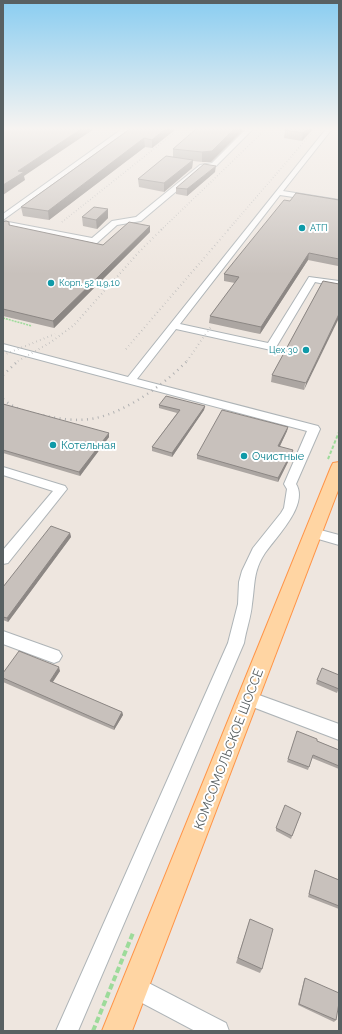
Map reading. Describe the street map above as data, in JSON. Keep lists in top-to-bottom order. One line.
{"streets":{"main road":["КОМСОМОЛЬСКОЕ ШОССЕ"]},"places":["АТП","Корп. 52 ц.9,10","Цех 30","Котельная","Очистные"]}
